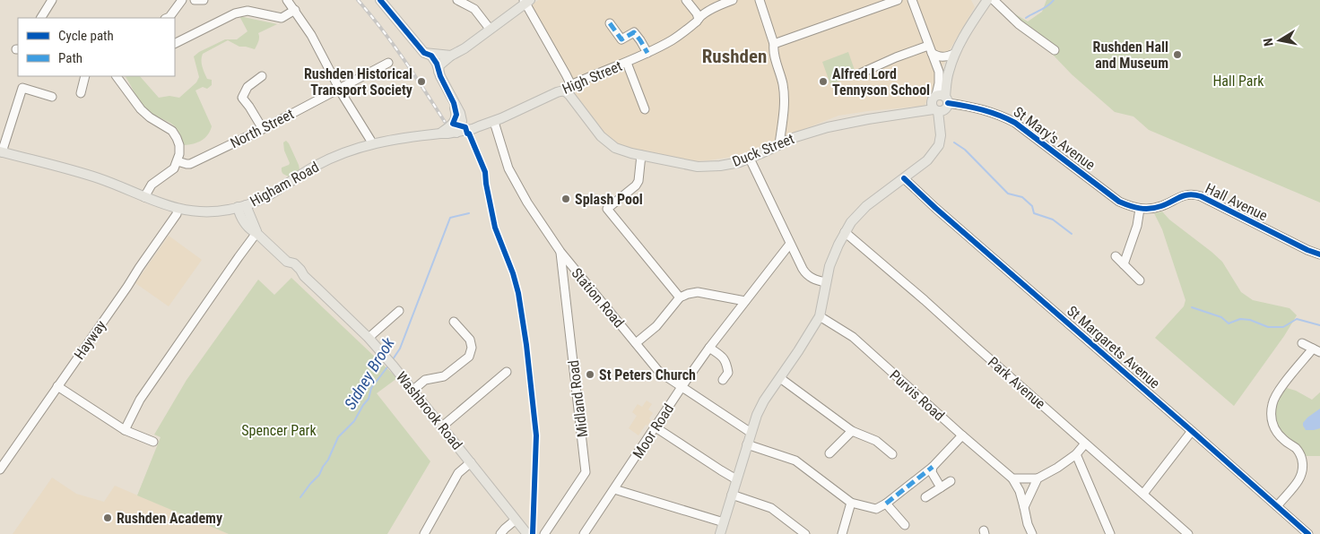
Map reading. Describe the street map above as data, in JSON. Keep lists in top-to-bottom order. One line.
{"streets":{"main road":["High Street","Duck Street","Higham Road","Washbrook Road"],"street":["North Street","St Mary's Avenue","Hall Avenue","Station Road","Hayway","St Margarets Avenue","Park Avenue","Purvis Road","Midland Road","Moor Road"]},"crossings":[["High Street","Duck Street"],["High Street","Higham Road"],["High Street","Station Road"],["St Mary's Avenue","Hall Avenue"],["Higham Road","Hayway"],["Higham Road","Washbrook Road"],["Station Road","Midland Road"],["Station Road","Moor Road"]],"districts":["Rushden"],"water":["Sidney Brook"],"parks":["Hall Park","Spencer Park"],"places":["Rushden Hall and Museum","Rushden Historical Transport Society","Alfred Lord Tennyson School","Splash Pool","St Peters Church","Rushden Academy"],"legend":["Cycle path","Path"],"north":"left"}
